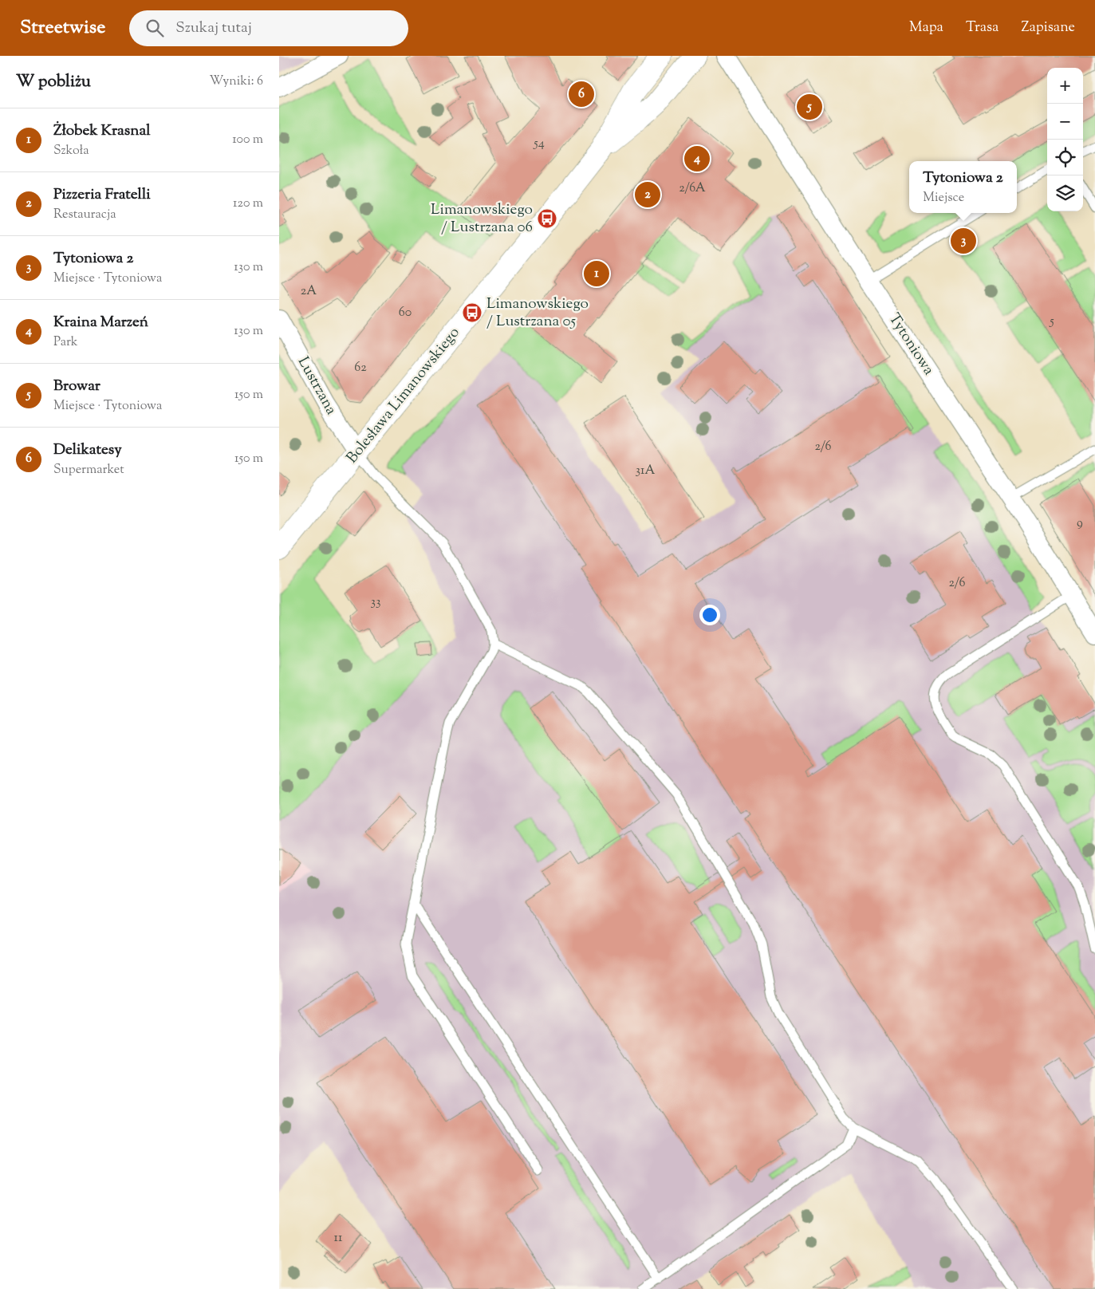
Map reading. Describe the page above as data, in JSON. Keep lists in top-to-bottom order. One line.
{"streets":{"street":["Tytoniowa","Lustrzana","Bolesława Limanowskiego"]},"crossings":[["Lustrzana","Bolesława Limanowskiego"]],"places":{"bus stop":["Limanowskiego / Lustrzana 06","Limanowskiego / Lustrzana 05"]},"house_numbers":["54","2/6A","2A","60","5","62","2/6","31A","9","2/6","33","11"],"page":{"header":"Streetwise","search":"Szukaj tutaj","nav":["Mapa","Trasa","Zapisane"],"heading":["W pobliżu","Wyniki: 6"],"map_buttons":["+","−"],"pins":["6","5","4","2","3","1"],"list":[{"mark":"1","name":"Żłobek Krasnal","note":"Szkoła","value":"100 m"},{"mark":"2","name":"Pizzeria Fratelli","note":"Restauracja","value":"120 m"},{"mark":"3","name":"Tytoniowa 2","note":"Miejsce · Tytoniowa","value":"130 m"},{"mark":"4","name":"Kraina Marzeń","note":"Park","value":"130 m"},{"mark":"5","name":"Browar","note":"Miejsce · Tytoniowa","value":"150 m"},{"mark":"6","name":"Delikatesy","note":"Supermarket","value":"150 m"}],"popup":["Tytoniowa 2","Miejsce"]}}
